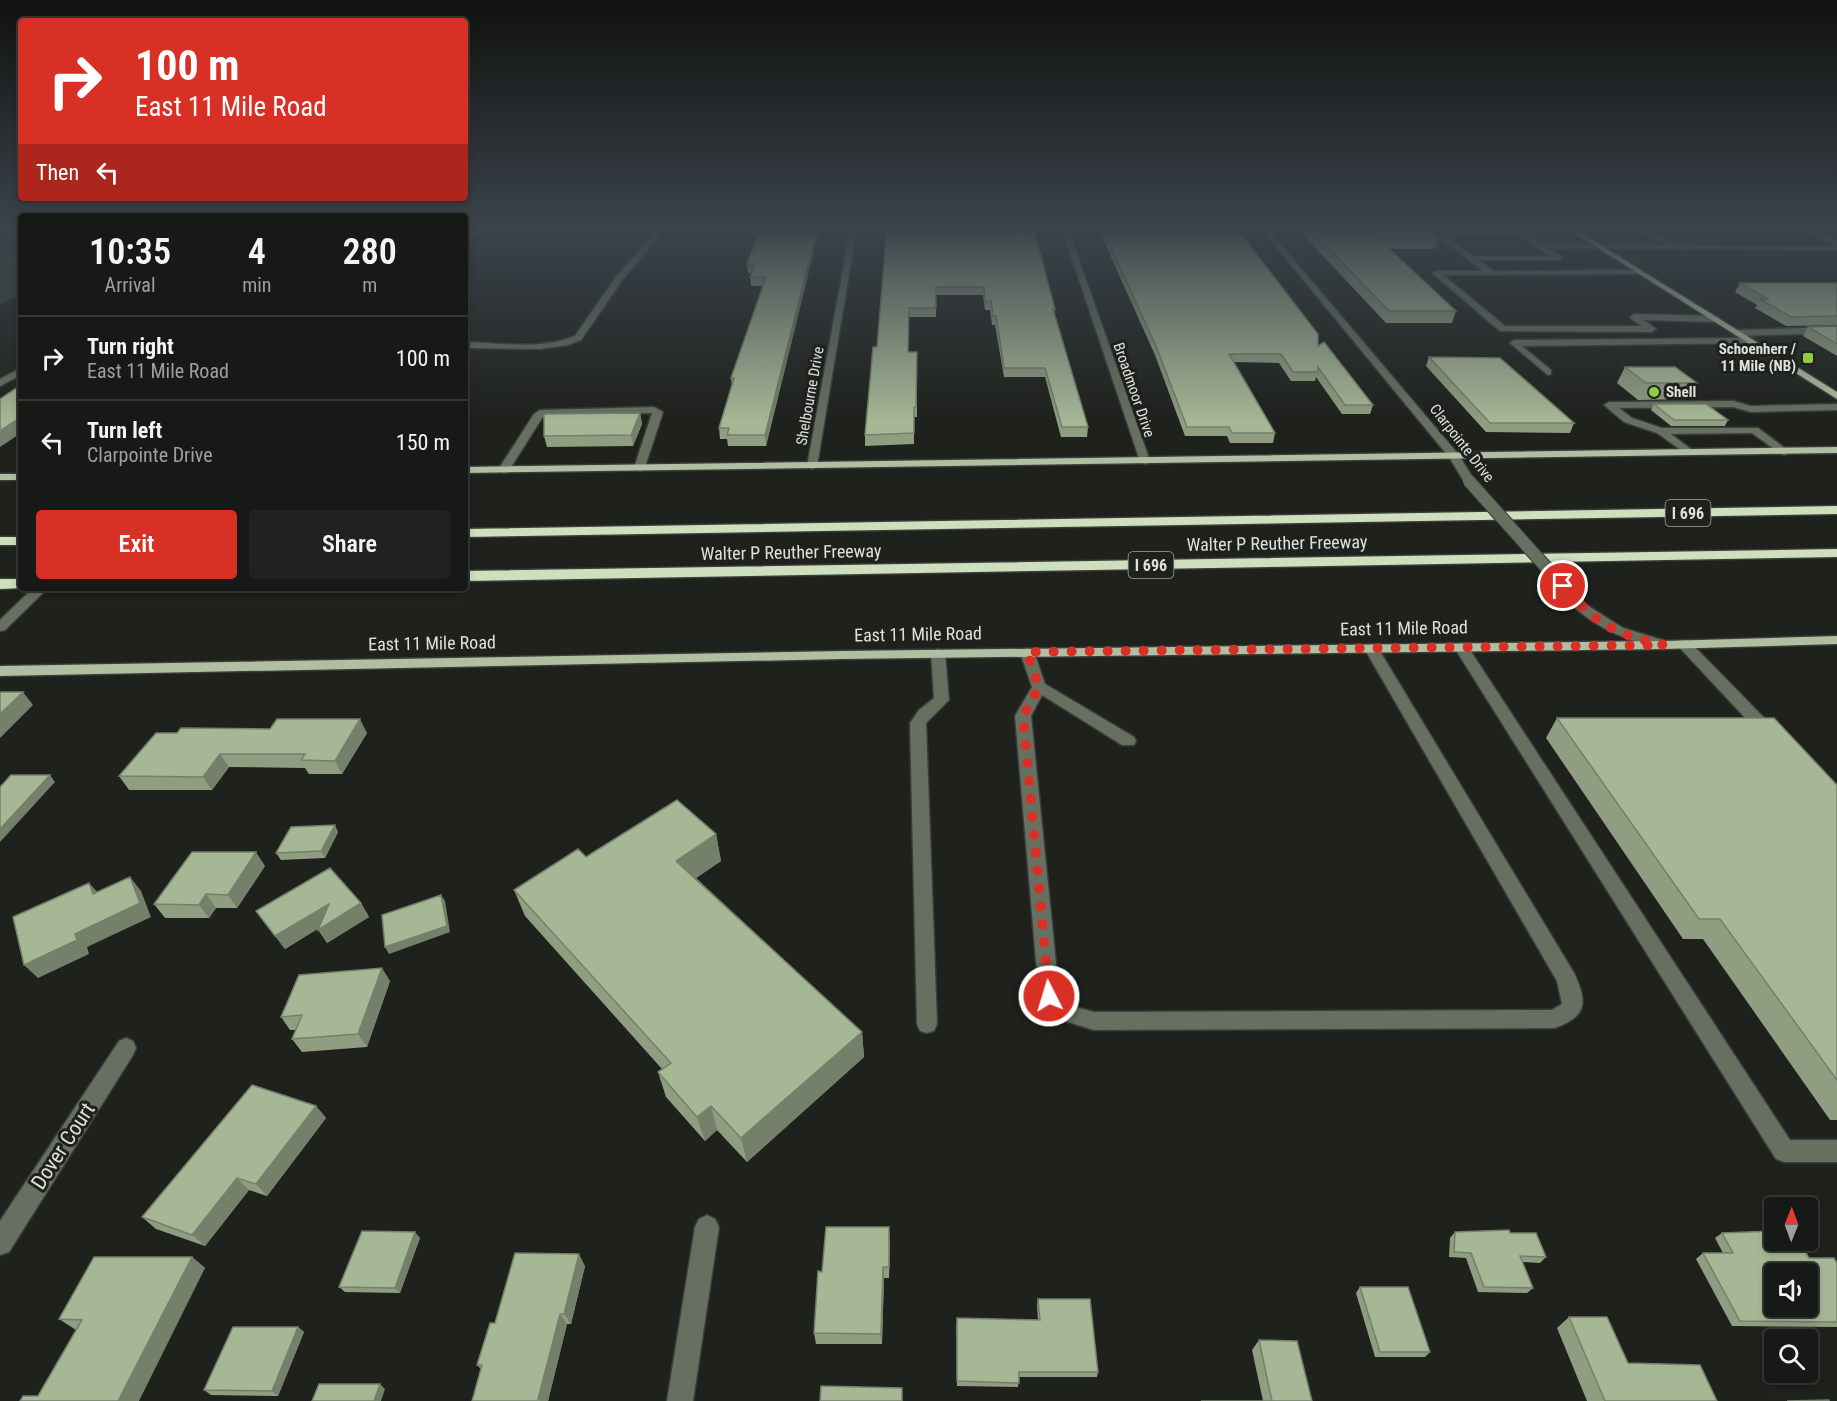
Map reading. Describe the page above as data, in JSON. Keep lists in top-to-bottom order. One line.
{"streets":{"highway":["I 696","Walter P Reuther Freeway"],"main road":["East 11 Mile Road"],"street":["Broadmoor Drive","Shelbourne Drive","Clarpointe Drive","Dover Court"]},"crossings":[["Clarpointe Drive","East 11 Mile Road"]],"places":{"transit":["Schoenherr / 11 Mile (NB)"],"other":["Shell"]},"north":"top","page":{"turn":["100 m","East 11 Mile Road"],"then":"Then","eta":["10:35","Arrival","4","min","280","m"],"list":[{"name":"Turn right","note":"East 11 Mile Road","value":"100 m"},{"name":"Turn left","note":"Clarpointe Drive","value":"150 m"}],"buttons":["Exit","Share"]}}
